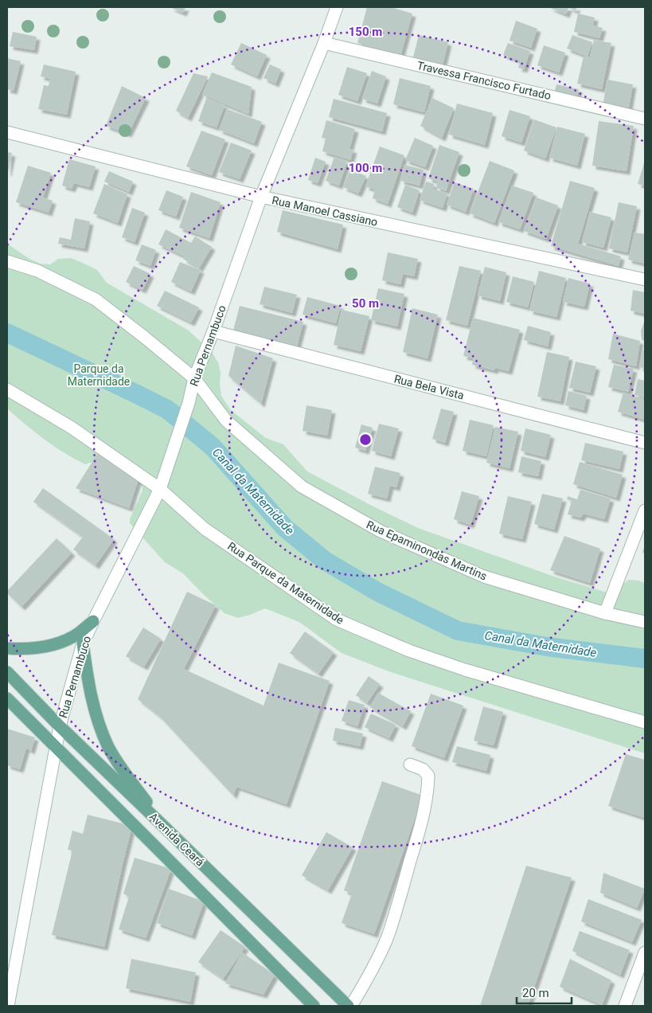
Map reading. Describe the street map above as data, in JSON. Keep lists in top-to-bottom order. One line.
{"streets":{"main road":["Avenida Ceará"],"street":["Travessa Francisco Furtado","Rua Manoel Cassiano","Rua Pernambuco","Rua Bela Vista","Rua Epaminondas Martins","Rua Parque da Maternidade"]},"crossings":[["Travessa Francisco Furtado","Rua Pernambuco"],["Rua Manoel Cassiano","Rua Pernambuco"],["Rua Pernambuco","Rua Bela Vista"],["Rua Pernambuco","Rua Epaminondas Martins"],["Rua Pernambuco","Rua Parque da Maternidade"],["Rua Pernambuco","Avenida Ceará"]],"water":["Canal da Maternidade"],"parks":["Parque da Maternidade"],"scale_bar":"20 m","rings":["150 m","100 m","50 m"]}
